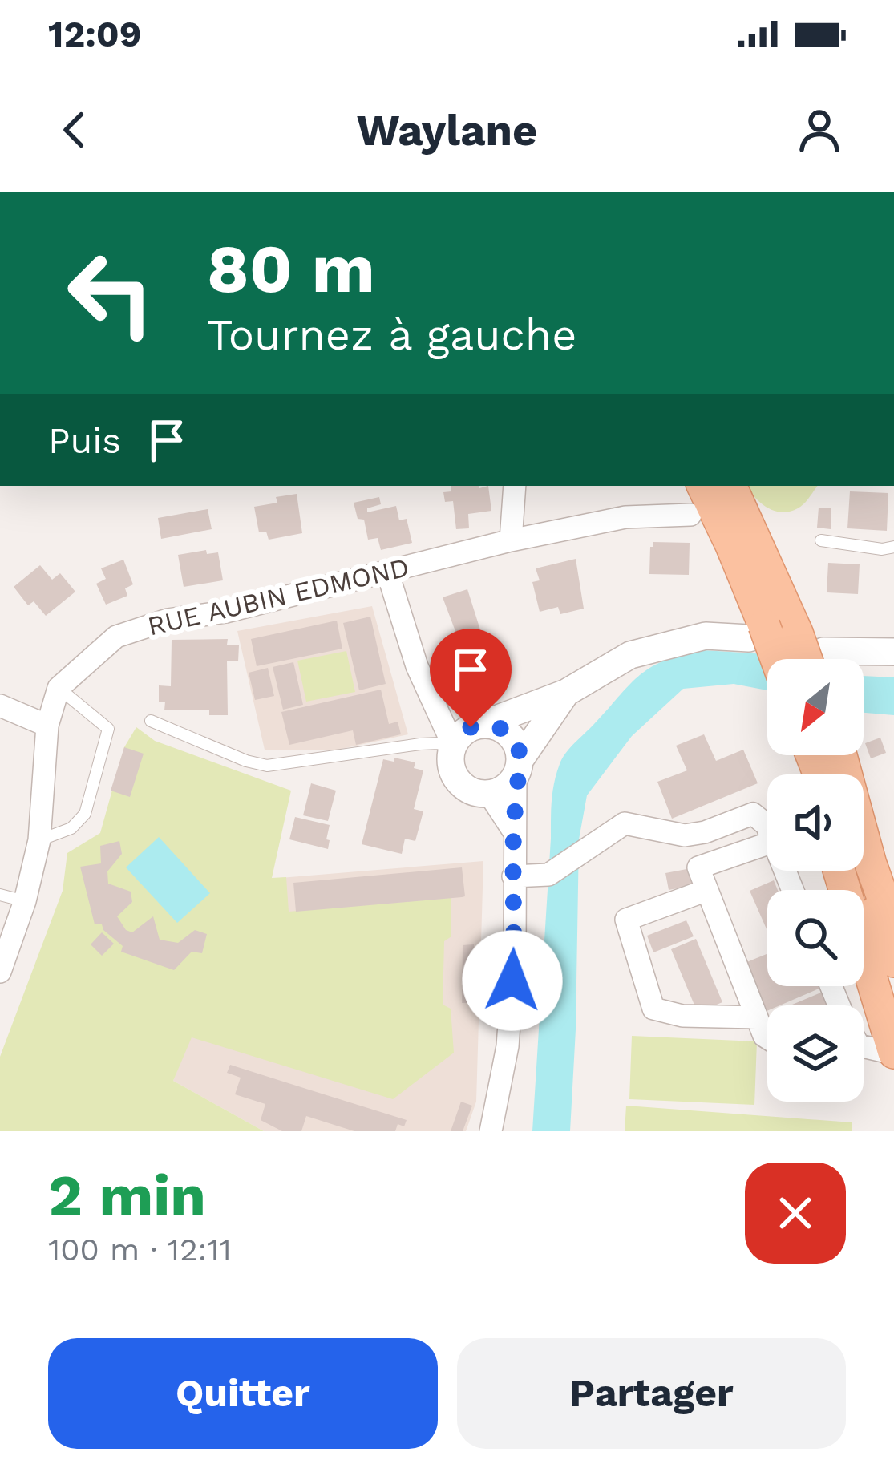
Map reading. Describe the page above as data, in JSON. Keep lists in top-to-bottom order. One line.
{"streets":{"street":["RUE AUBIN EDMOND"]},"north":"bottom left","page":{"status":"12:09","header":"Waylane","turn":["80 m","Tournez à gauche"],"then":"Puis","heading":["2 min","100 m · 12:11"],"buttons":["Quitter","Partager"]}}
